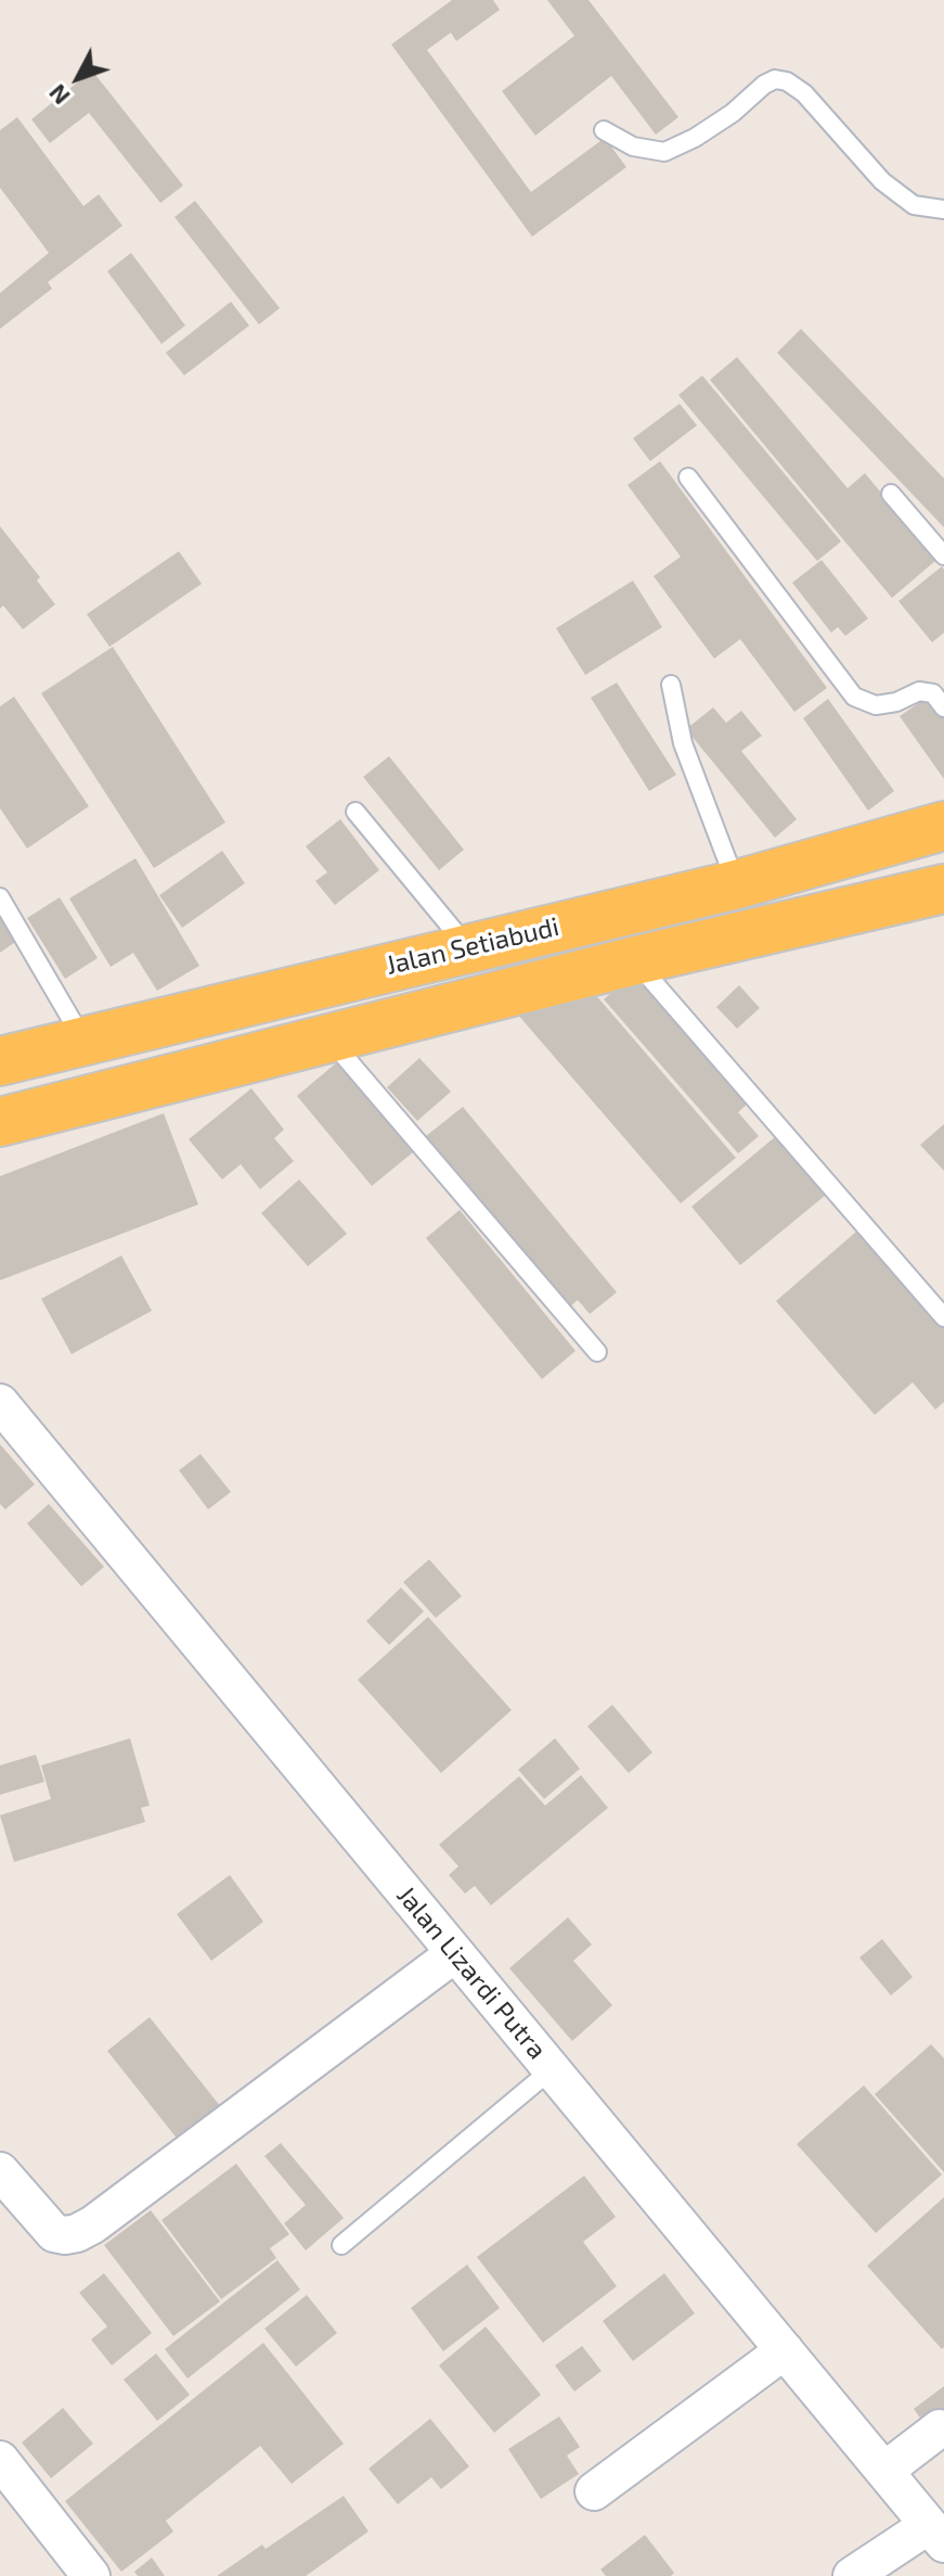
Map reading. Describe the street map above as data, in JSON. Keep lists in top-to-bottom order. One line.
{"streets":{"main road":["Jalan Setiabudi"],"street":["Jalan Lizardi Putra"]},"north":"bottom left"}
